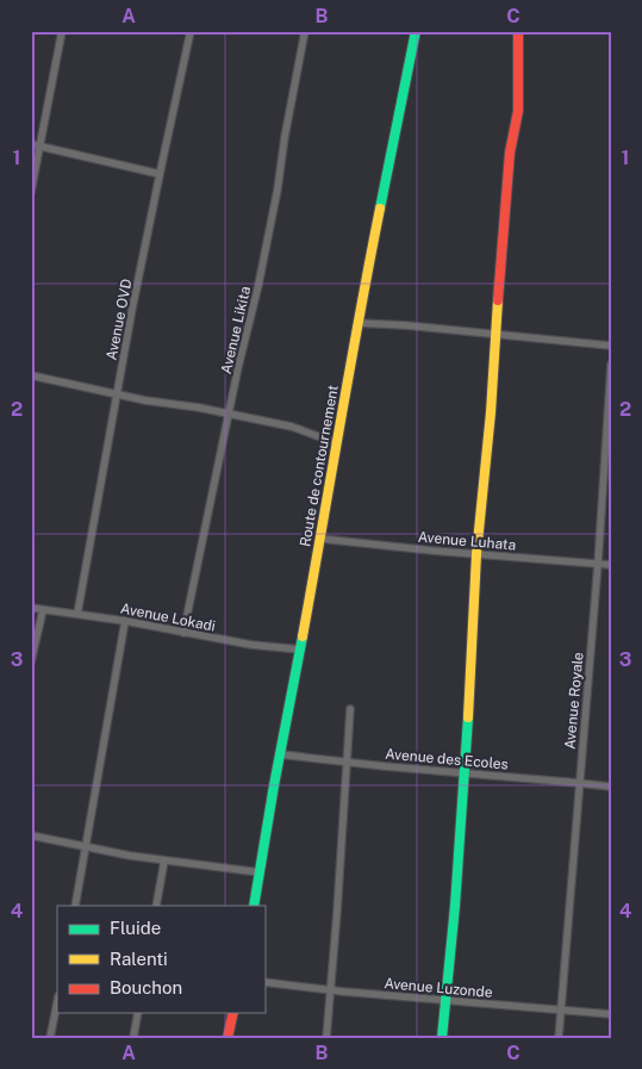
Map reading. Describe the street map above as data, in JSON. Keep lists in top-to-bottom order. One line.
{"streets":{"street":["Avenue OVD","Avenue Likita","Route de contournement","Avenue Luhata","Avenue Lokadi","Avenue Royale","Avenue des Ecoles","Avenue Luzonde"]},"crossings":[["Avenue OVD","Avenue Lokadi"],["Avenue Likita","Avenue Lokadi"],["Route de contournement","Avenue Luhata"],["Route de contournement","Avenue Lokadi"],["Route de contournement","Avenue des Ecoles"],["Avenue Luhata","Avenue Royale"],["Avenue Royale","Avenue des Ecoles"],["Avenue Royale","Avenue Luzonde"]],"legend":["Fluide","Ralenti","Bouchon"],"grid":{"columns":["A","B","C"],"rows":["1","2","3","4"]}}
